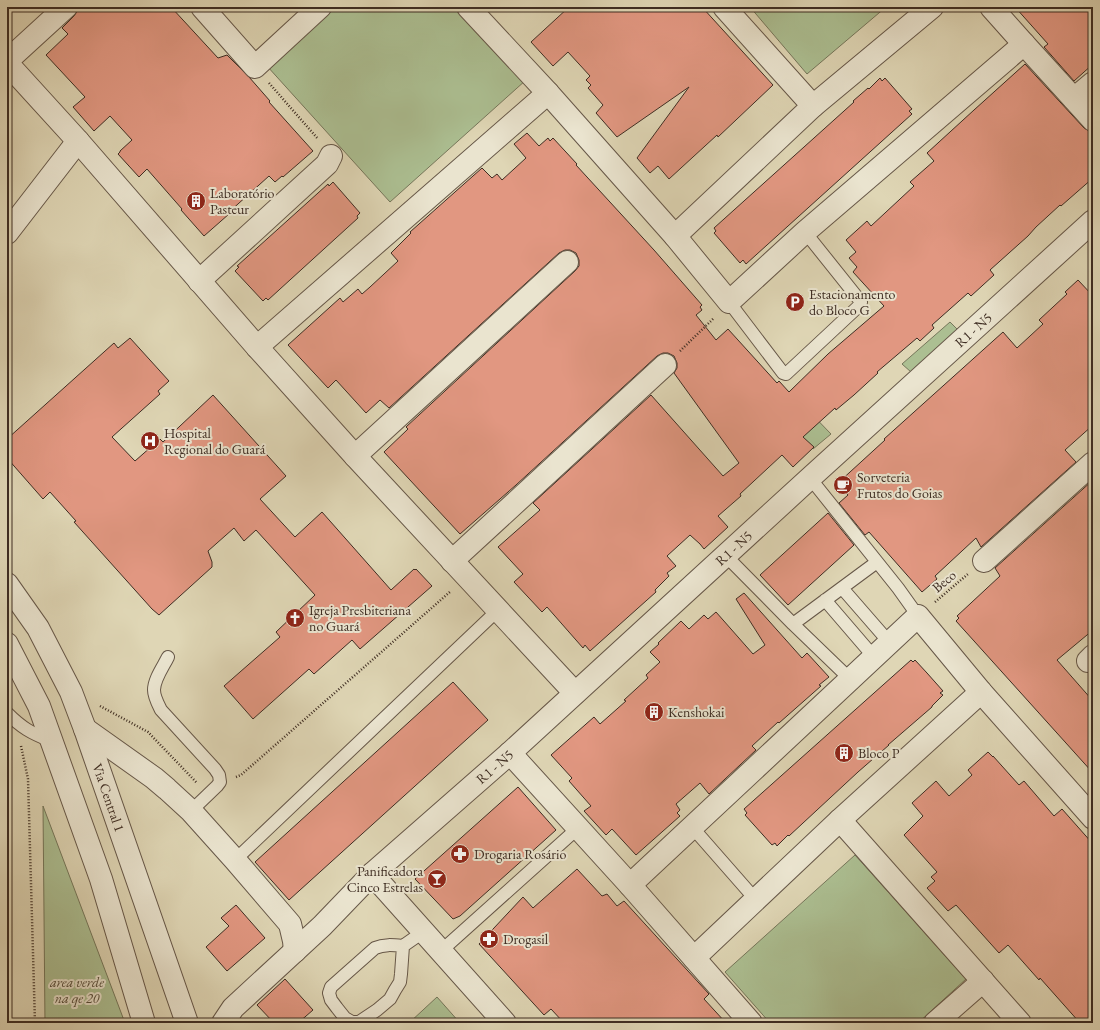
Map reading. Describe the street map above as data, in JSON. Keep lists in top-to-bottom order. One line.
{"streets":{"street":["R1 - N5","Via Central 1"],"path":["Beco"]},"parks":["area verde na qe 20"],"places":{"building":["Laboratório Pasteur","Kenshokai","Bloco P"],"parking":["Estacionamento do Bloco G"],"hospital":["Hospital Regional do Guará"],"cafe":["Sorveteria Frutos do Goias"],"church":["Igreja Presbiteriana no Guará"],"pharmacy":["Drogaria Rosário","Drogasil"],"bar":["Panificadora Cinco Estrelas"]}}
